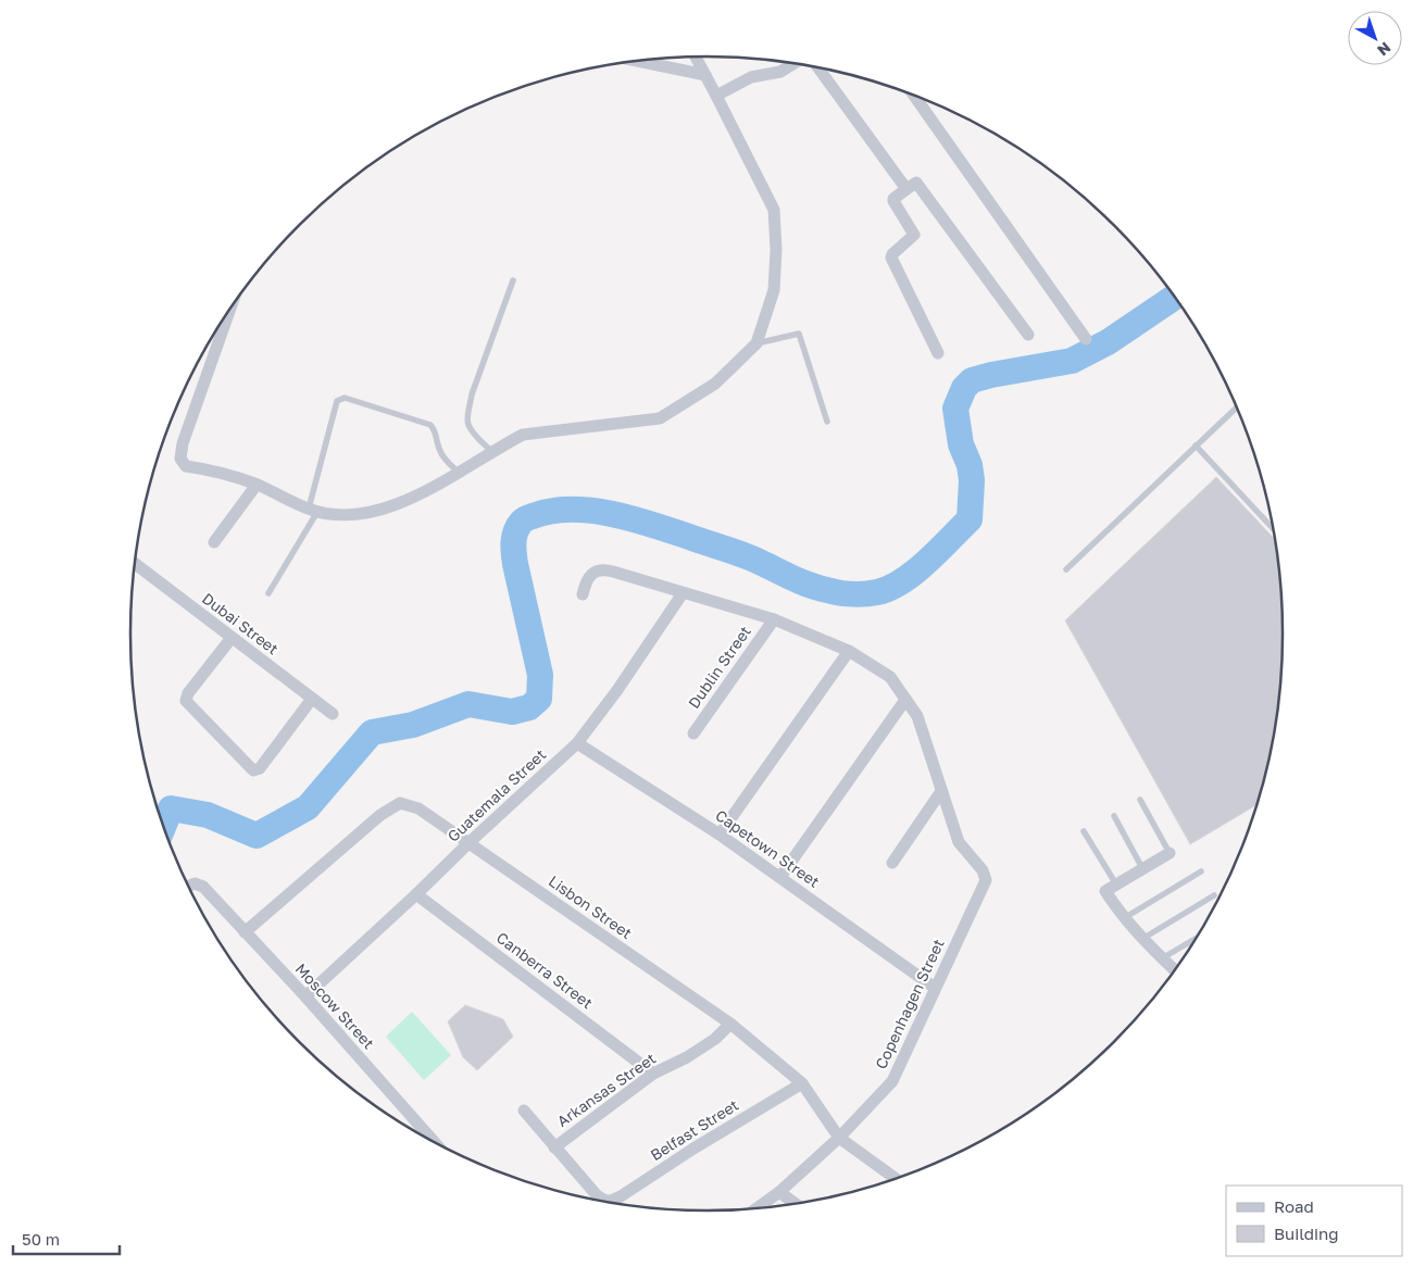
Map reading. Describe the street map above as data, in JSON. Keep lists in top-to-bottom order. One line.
{"streets":{"street":["Dubai Street","Dublin Street","Guatemala Street","Capetown Street","Lisbon Street","Canberra Street","Copenhagen Street","Moscow Street","Arkansas Street","Belfast Street"]},"crossings":[["Guatemala Street","Capetown Street"],["Guatemala Street","Lisbon Street"],["Guatemala Street","Canberra Street"],["Guatemala Street","Moscow Street"],["Capetown Street","Copenhagen Street"],["Lisbon Street","Copenhagen Street"],["Lisbon Street","Moscow Street"],["Lisbon Street","Arkansas Street"],["Lisbon Street","Belfast Street"],["Canberra Street","Arkansas Street"],["Arkansas Street","Belfast Street"]],"legend":["Road","Building"],"scale_bar":"50 m","north":"bottom right"}
